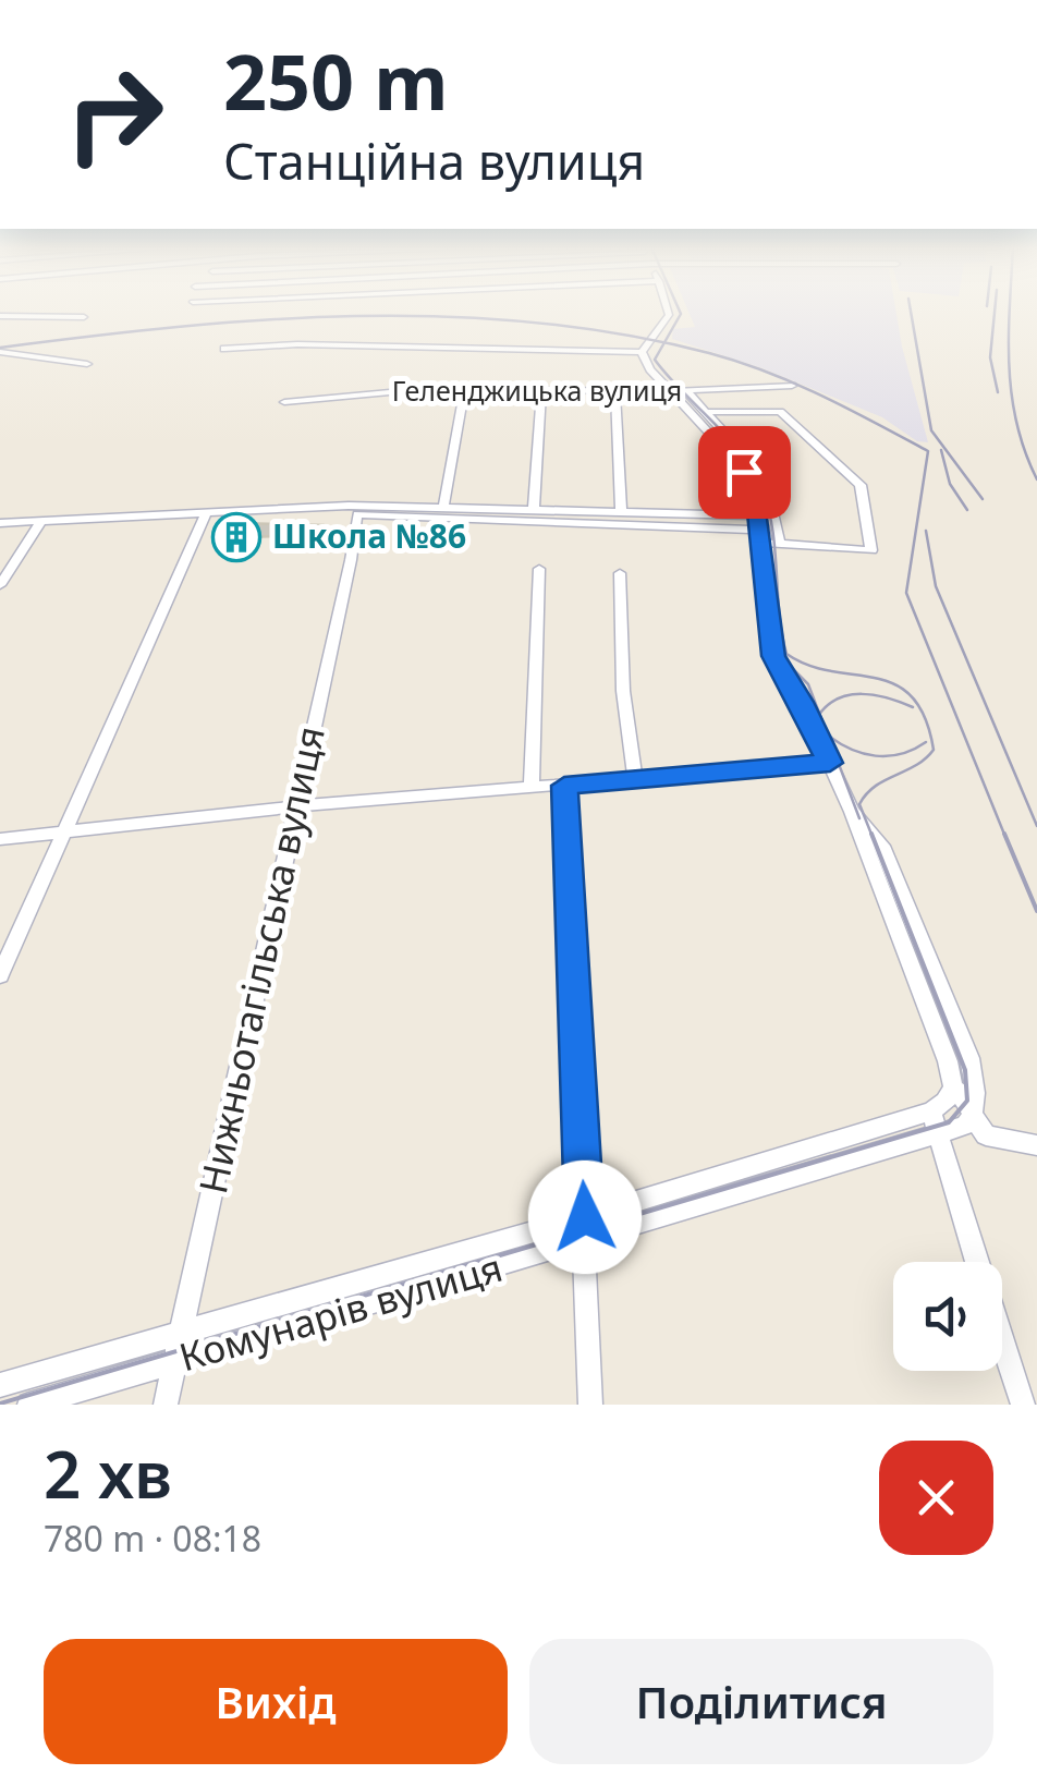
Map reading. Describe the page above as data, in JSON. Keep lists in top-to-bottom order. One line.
{"streets":{"street":["Геленджицька вулиця","Нижньотагільська вулиця","Комунарів вулиця"]},"crossings":[["Нижньотагільська вулиця","Комунарів вулиця"]],"places":{"building":["Школа №86"]},"page":{"turn":["250 m","Станційна вулиця"],"heading":["2 хв","780 m · 08:18"],"buttons":["Вихід","Поділитися"]}}
